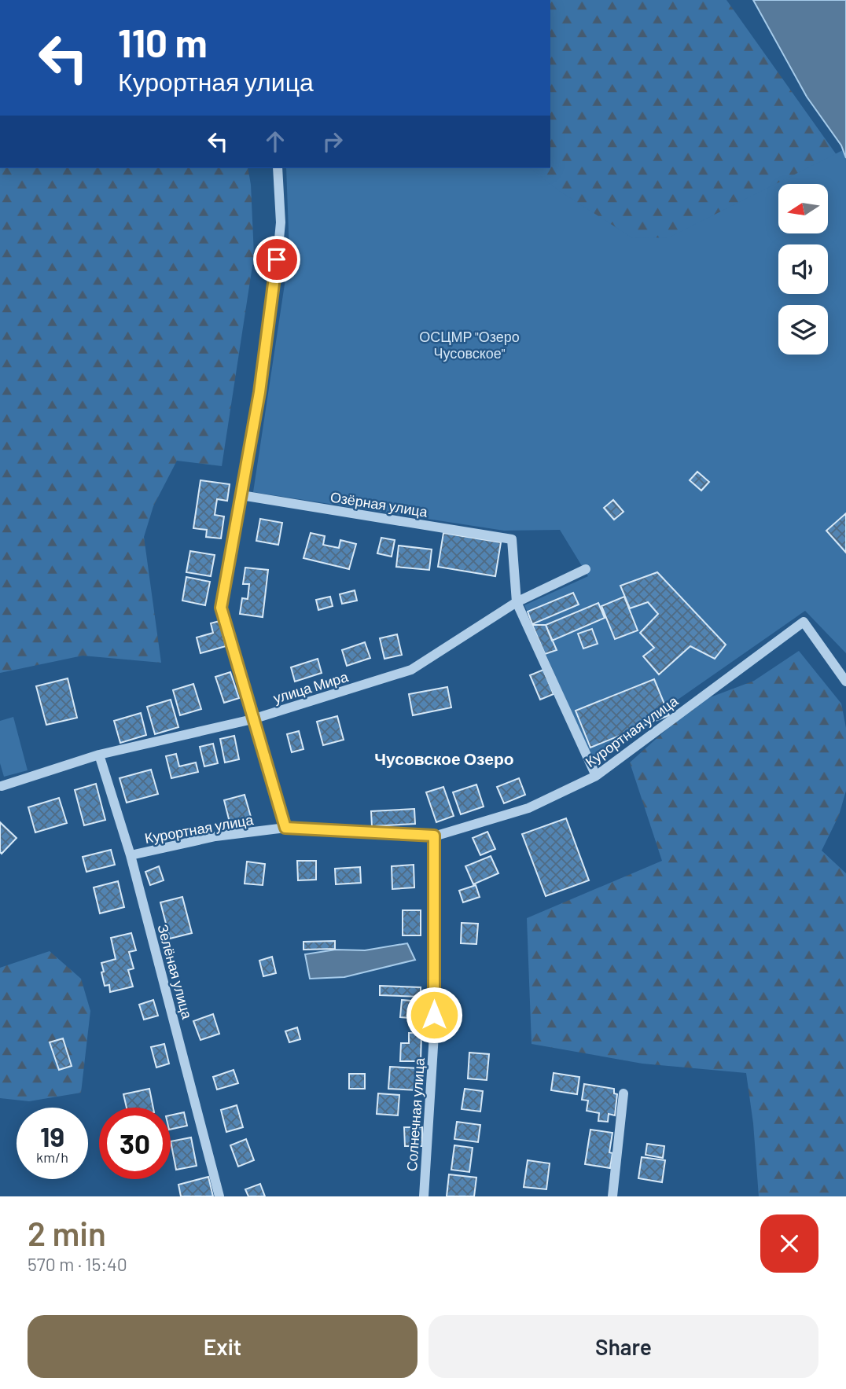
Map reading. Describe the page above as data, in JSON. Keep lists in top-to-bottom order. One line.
{"streets":{"street":["Озёрная улица","улица Мира","Курортная улица","Зелёная улица","Солнечная улица"]},"crossings":[["Озёрная улица","улица Мира"],["улица Мира","Зелёная улица"],["Курортная улица","Зелёная улица"],["Курортная улица","Солнечная улица"]],"districts":["Чусовское Озеро"],"parks":["ОСЦМР \"Озеро Чусовское\""],"north":"left","page":{"turn":["110 m","Курортная улица"],"speed":"19 km/h","limit":"30","heading":["2 min","570 m · 15:40"],"buttons":["Exit","Share"]}}
